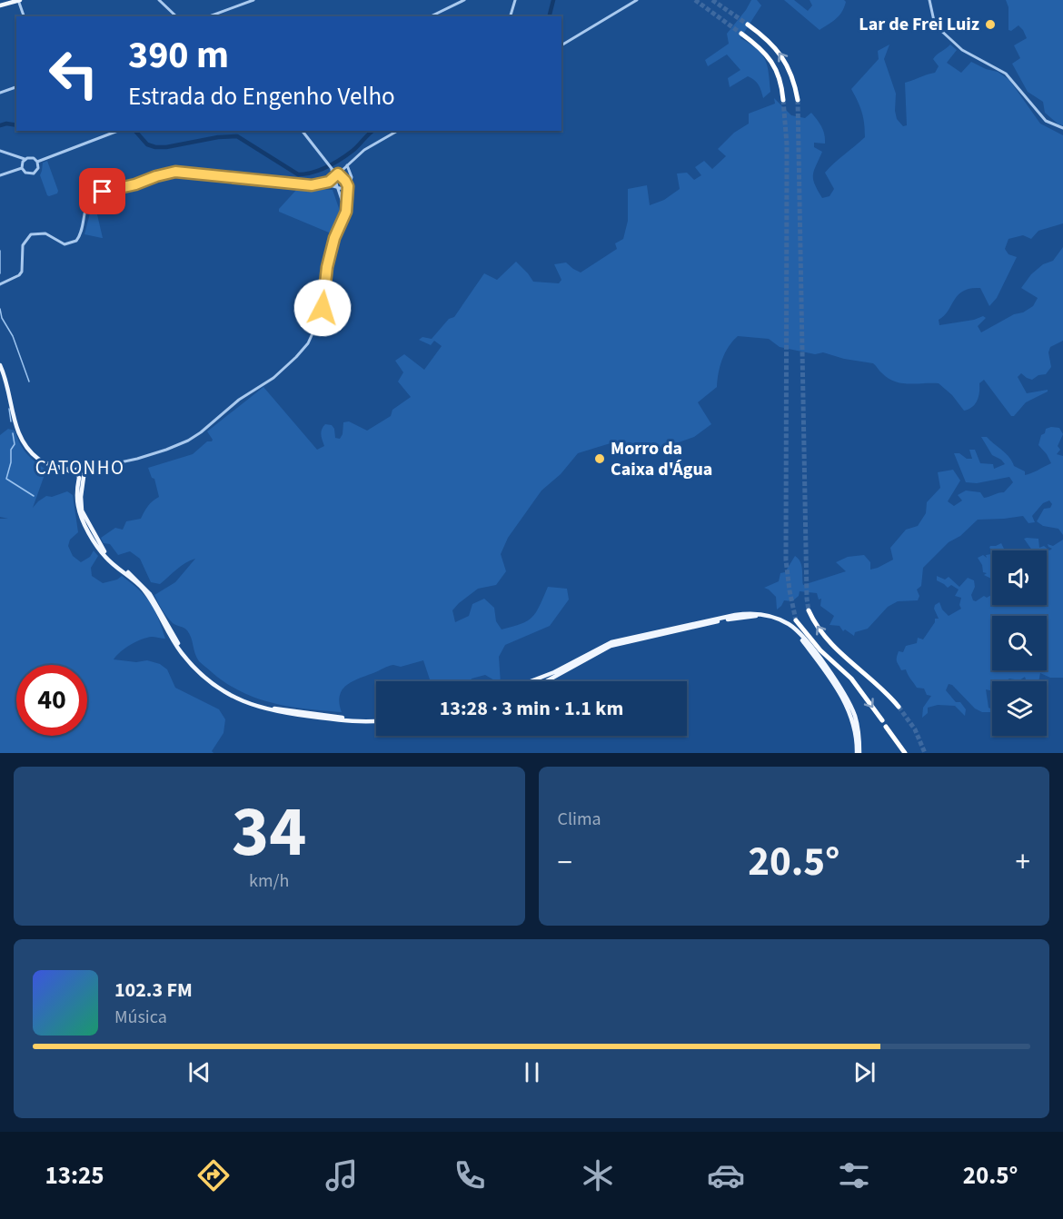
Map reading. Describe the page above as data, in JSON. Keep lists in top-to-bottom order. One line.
{"districts":["CATONHO"],"places":["Lar de Frei Luiz","Morro da Caixa d'Água"],"page":{"turn":["390 m","Estrada do Engenho Velho"],"limit":"40","trip":"13:28 · 3 min · 1.1 km","tile":[["34","km/h"],"Clima"],"heat":["−","20.5°","+"],"song":["102.3 FM","Música"],"tabs":["13:25","20.5°"]}}
